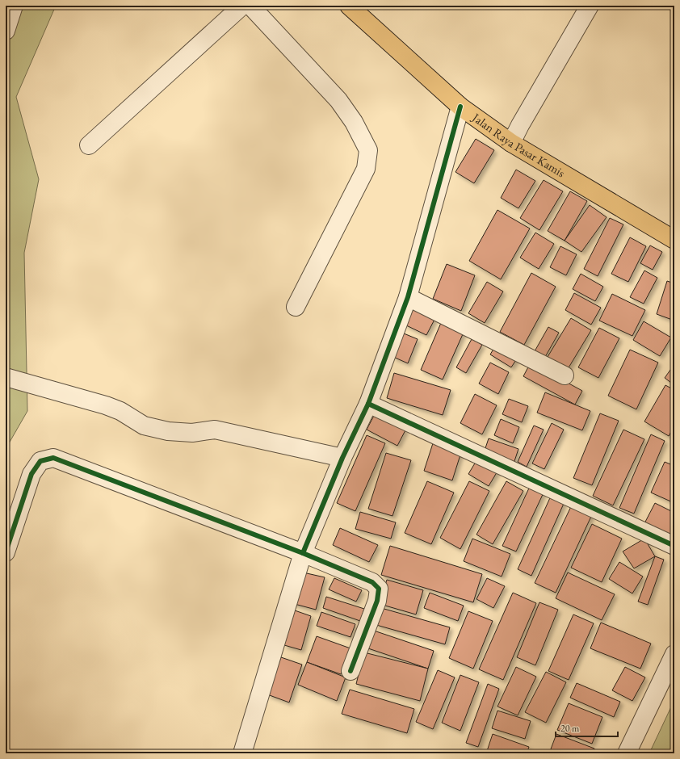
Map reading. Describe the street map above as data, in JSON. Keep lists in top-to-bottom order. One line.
{"streets":{"main road":["Jalan Raya Pasar Kamis"]},"scale_bar":"20 m"}
